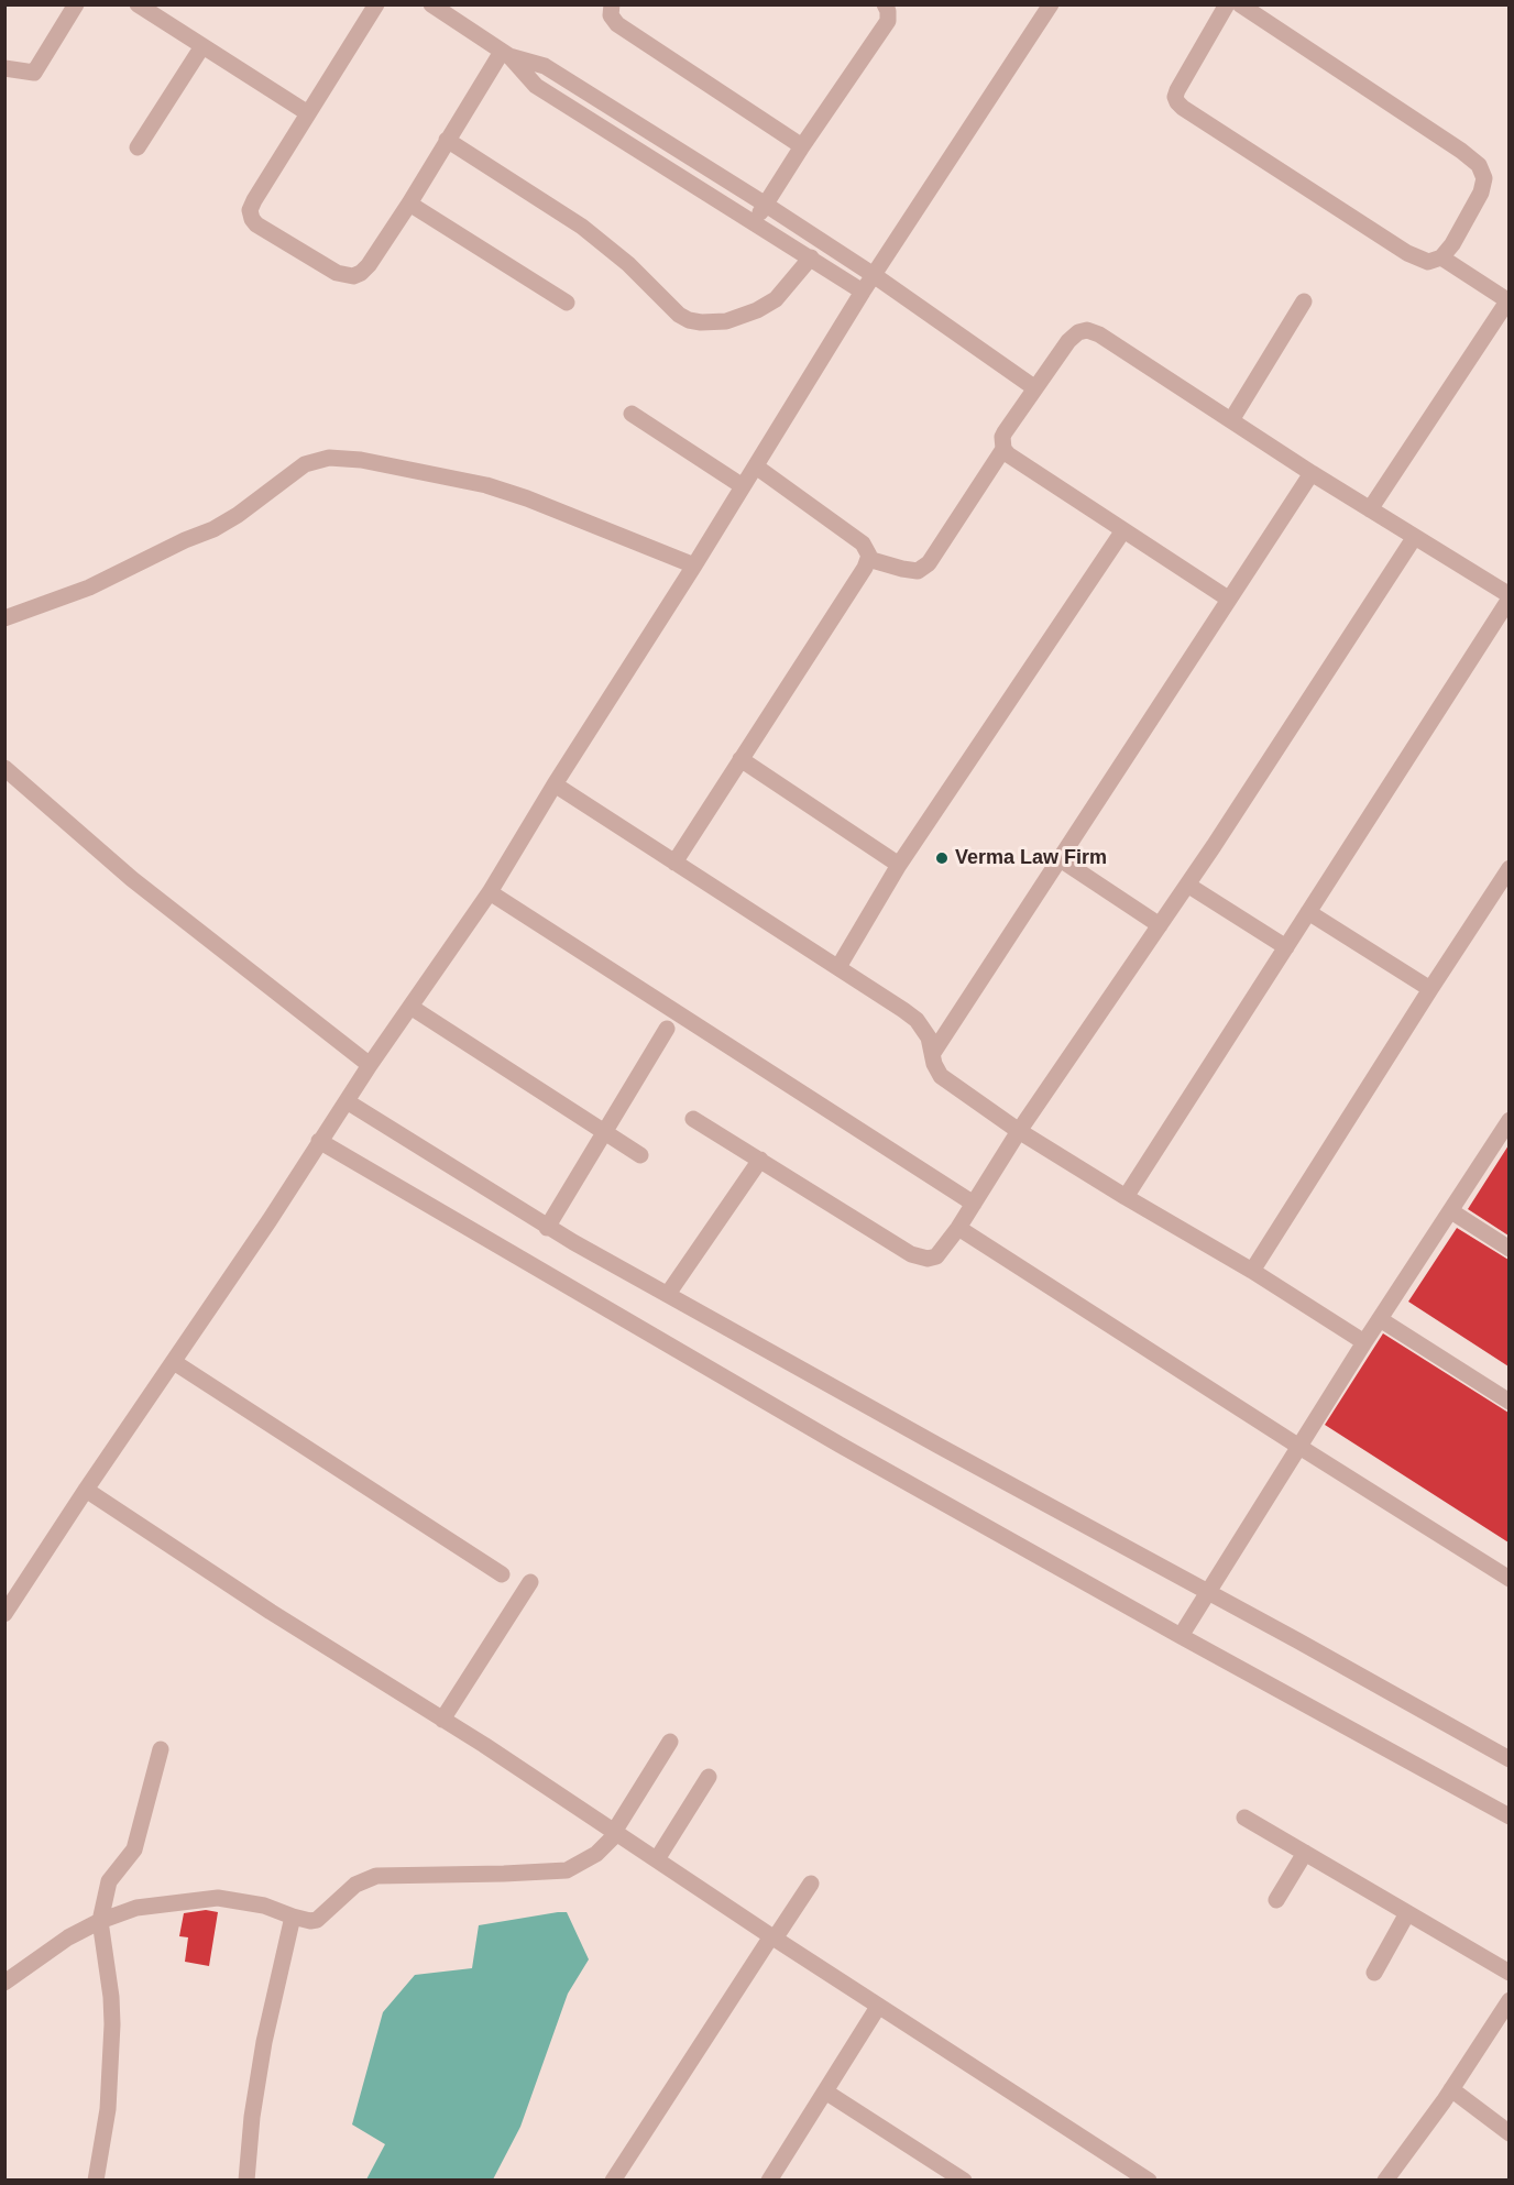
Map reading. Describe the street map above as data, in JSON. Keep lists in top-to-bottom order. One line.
{"places":["Verma Law Firm"]}
